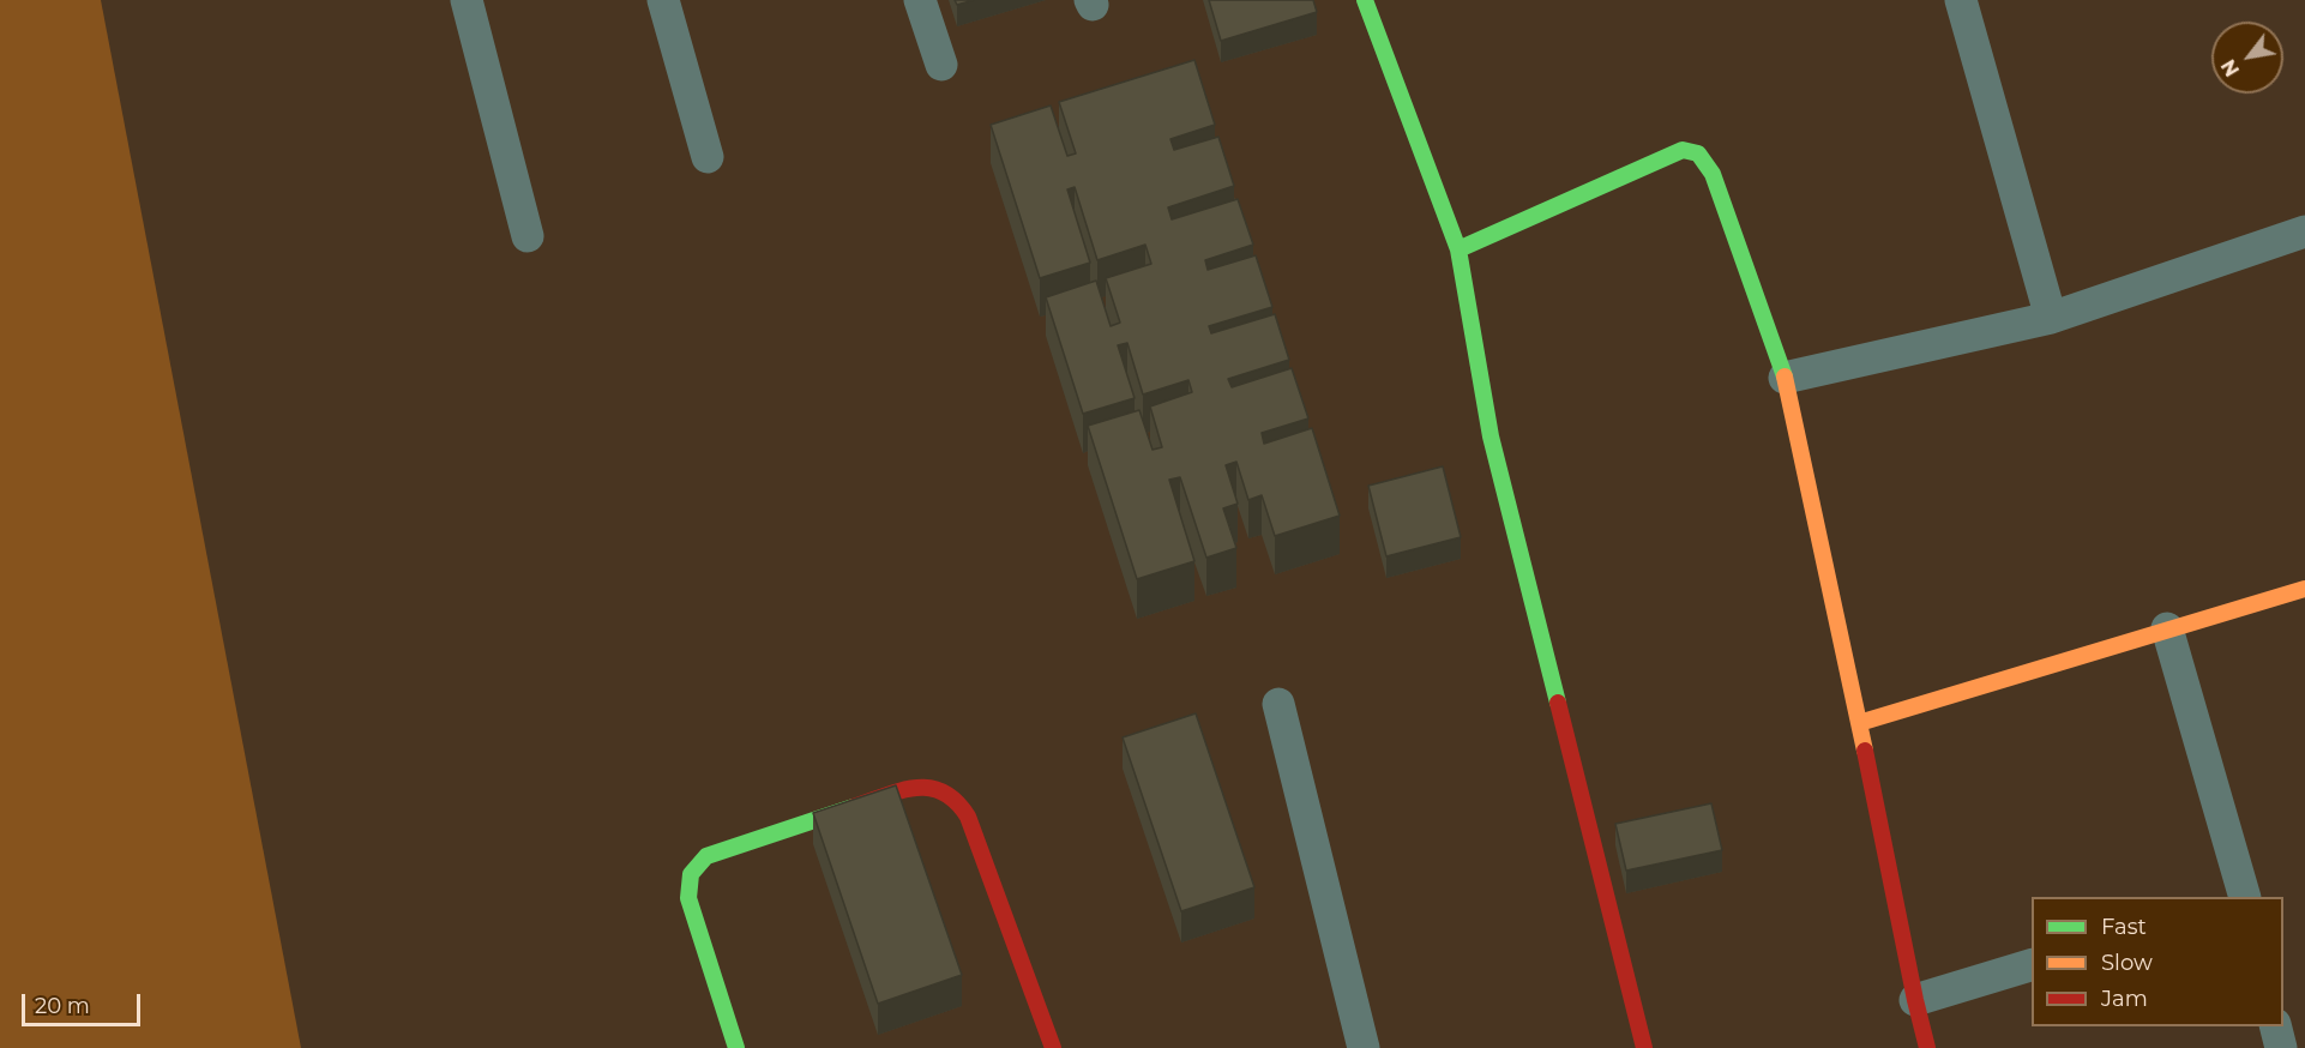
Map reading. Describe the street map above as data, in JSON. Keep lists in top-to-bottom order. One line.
{"legend":["Fast","Slow","Jam"],"scale_bar":"20 m","north":"bottom left"}
